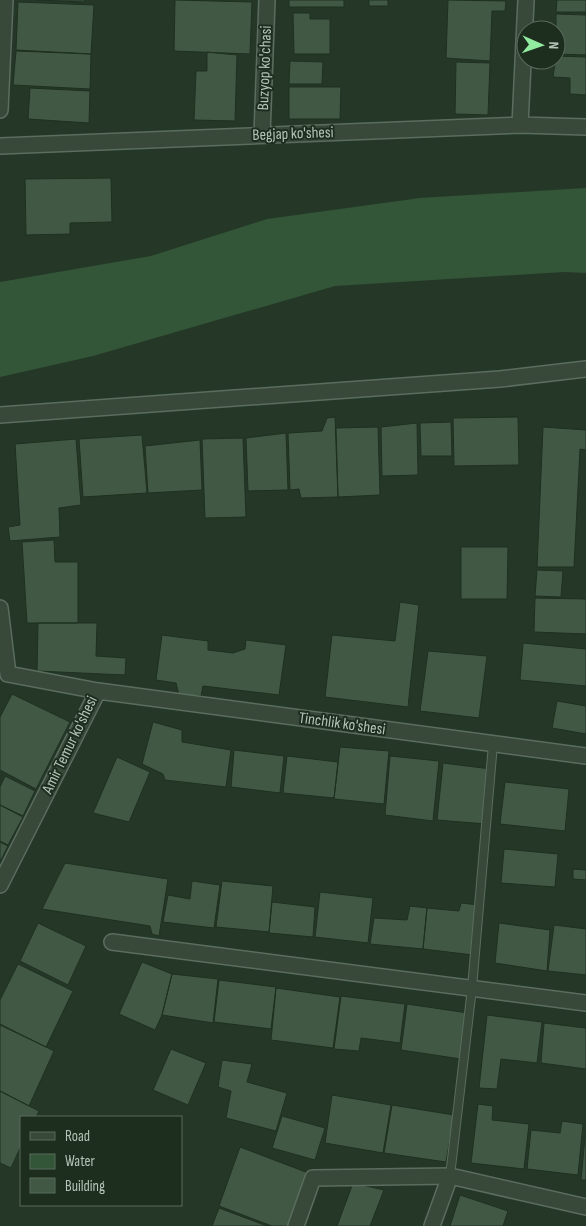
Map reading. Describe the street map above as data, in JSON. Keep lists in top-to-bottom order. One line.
{"streets":{"street":["Buzyop ko'chasi","Begjap ko'shesi","Tinchlik ko'shesi","Amir Temur ko'shesi"]},"crossings":[["Buzyop ko'chasi","Begjap ko'shesi"],["Tinchlik ko'shesi","Amir Temur ko'shesi"]],"legend":["Road","Water","Building"],"north":"right"}
